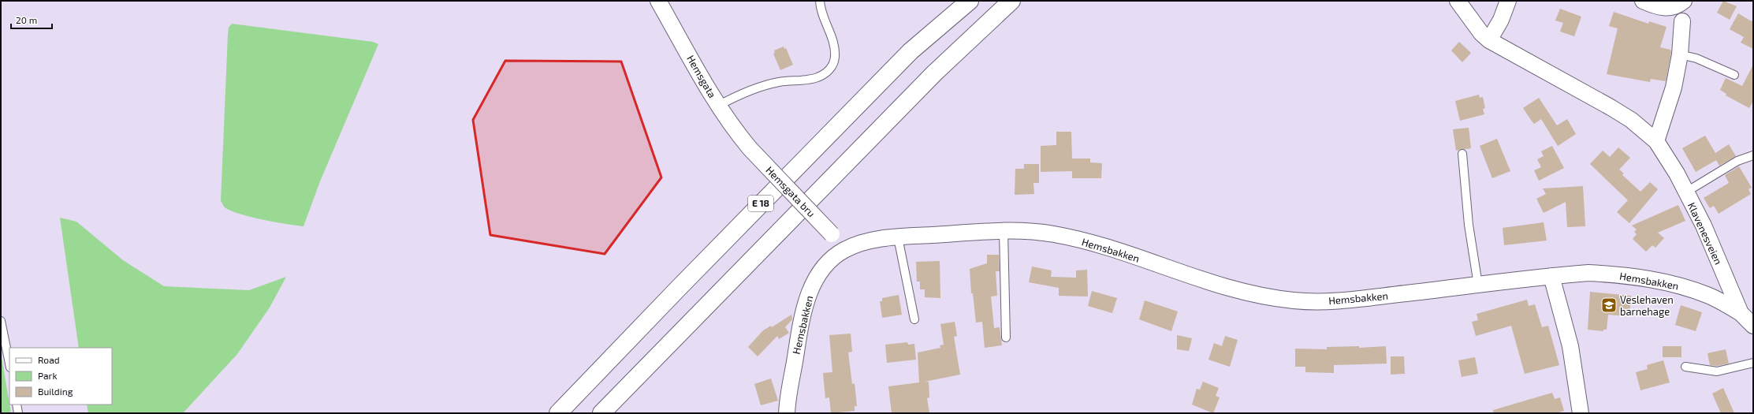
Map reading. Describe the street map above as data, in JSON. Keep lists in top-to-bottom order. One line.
{"streets":{"highway":["E 18"],"street":["Hemsgata","Hemsgata bru","Klavenesveien","Hemsbakken"]},"crossings":[["Hemsgata","Hemsgata bru"],["Hemsgata bru","Hemsbakken"],["Klavenesveien","Hemsbakken"]],"places":{"school or university":["Veslehaven barnehage"]},"legend":["Road","Park","Building"],"scale_bar":"20 m"}
